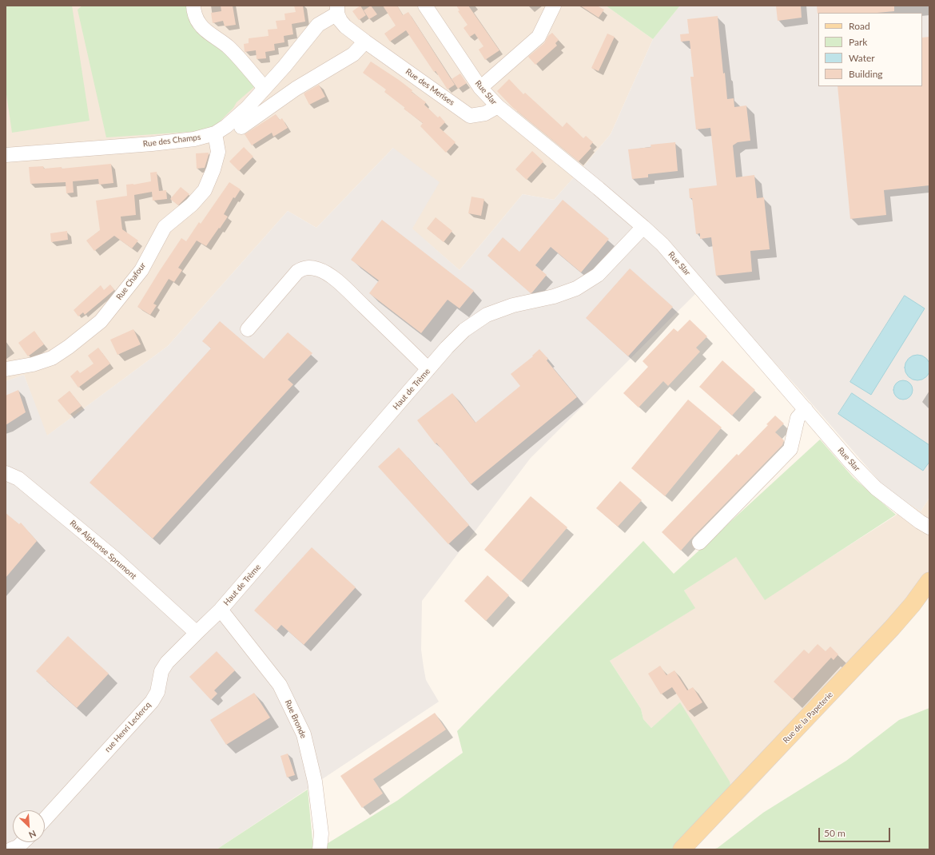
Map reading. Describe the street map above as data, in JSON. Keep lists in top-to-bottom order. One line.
{"streets":{"main road":["Rue de la Papeterie"],"street":["Rue des Merises","Rue Slar","Rue des Champs","Rue Chafour","Haut de Trème","Rue Alphonse Sprumont","Rue Bronde","rue Henri Leclercq"]},"crossings":[["Rue des Merises","Rue Slar"],["Rue des Merises","Rue des Champs"],["Rue Slar","Haut de Trème"],["Rue des Champs","Rue Chafour"],["Haut de Trème","Rue Bronde"],["Haut de Trème","rue Henri Leclercq"],["Rue Alphonse Sprumont","rue Henri Leclercq"],["Rue Bronde","rue Henri Leclercq"]],"legend":["Road","Park","Water","Building"],"scale_bar":"50 m","north":"bottom right"}
